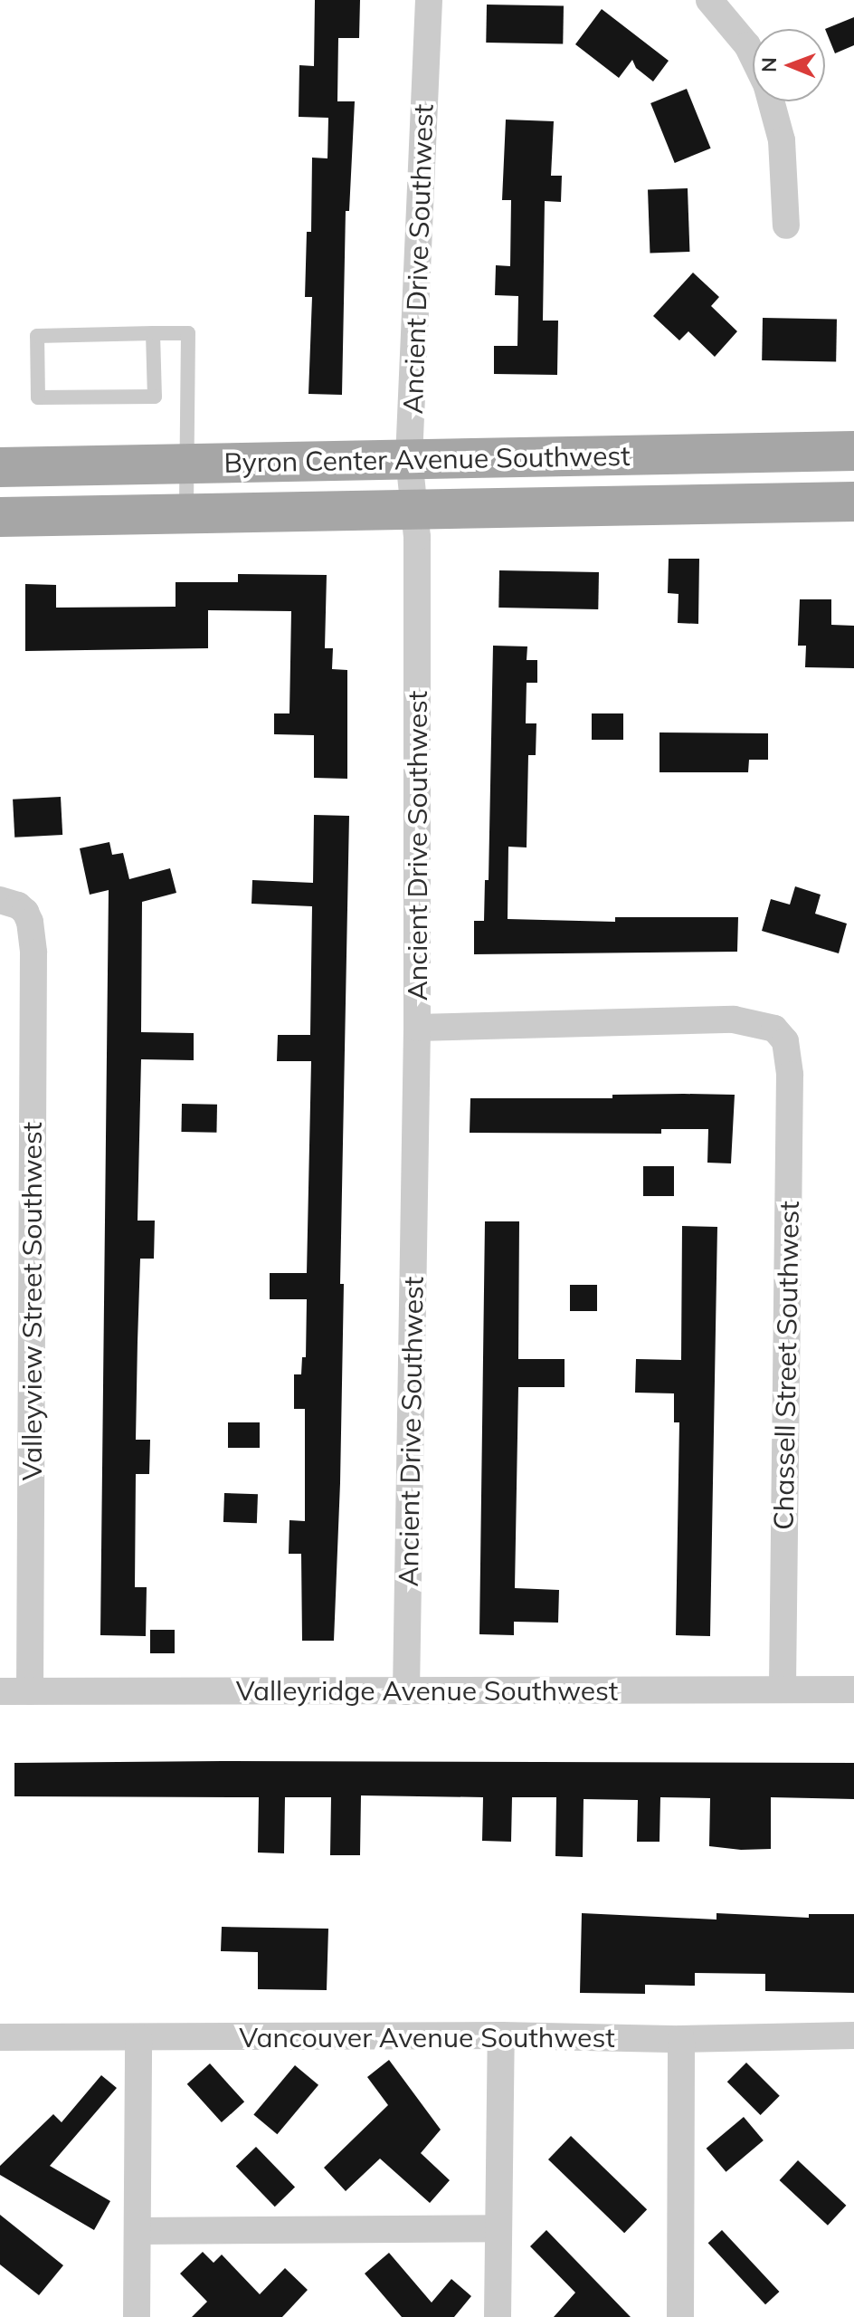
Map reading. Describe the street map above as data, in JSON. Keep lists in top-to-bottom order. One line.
{"streets":{"main road":["Byron Center Avenue Southwest"],"street":["Ancient Drive Southwest","Valleyview Street Southwest","Chassell Street Southwest","Valleyridge Avenue Southwest","Vancouver Avenue Southwest"]},"crossings":[["Ancient Drive Southwest","Byron Center Avenue Southwest"],["Ancient Drive Southwest","Chassell Street Southwest"],["Ancient Drive Southwest","Valleyridge Avenue Southwest"],["Valleyview Street Southwest","Valleyridge Avenue Southwest"],["Chassell Street Southwest","Valleyridge Avenue Southwest"]],"north":"left"}
